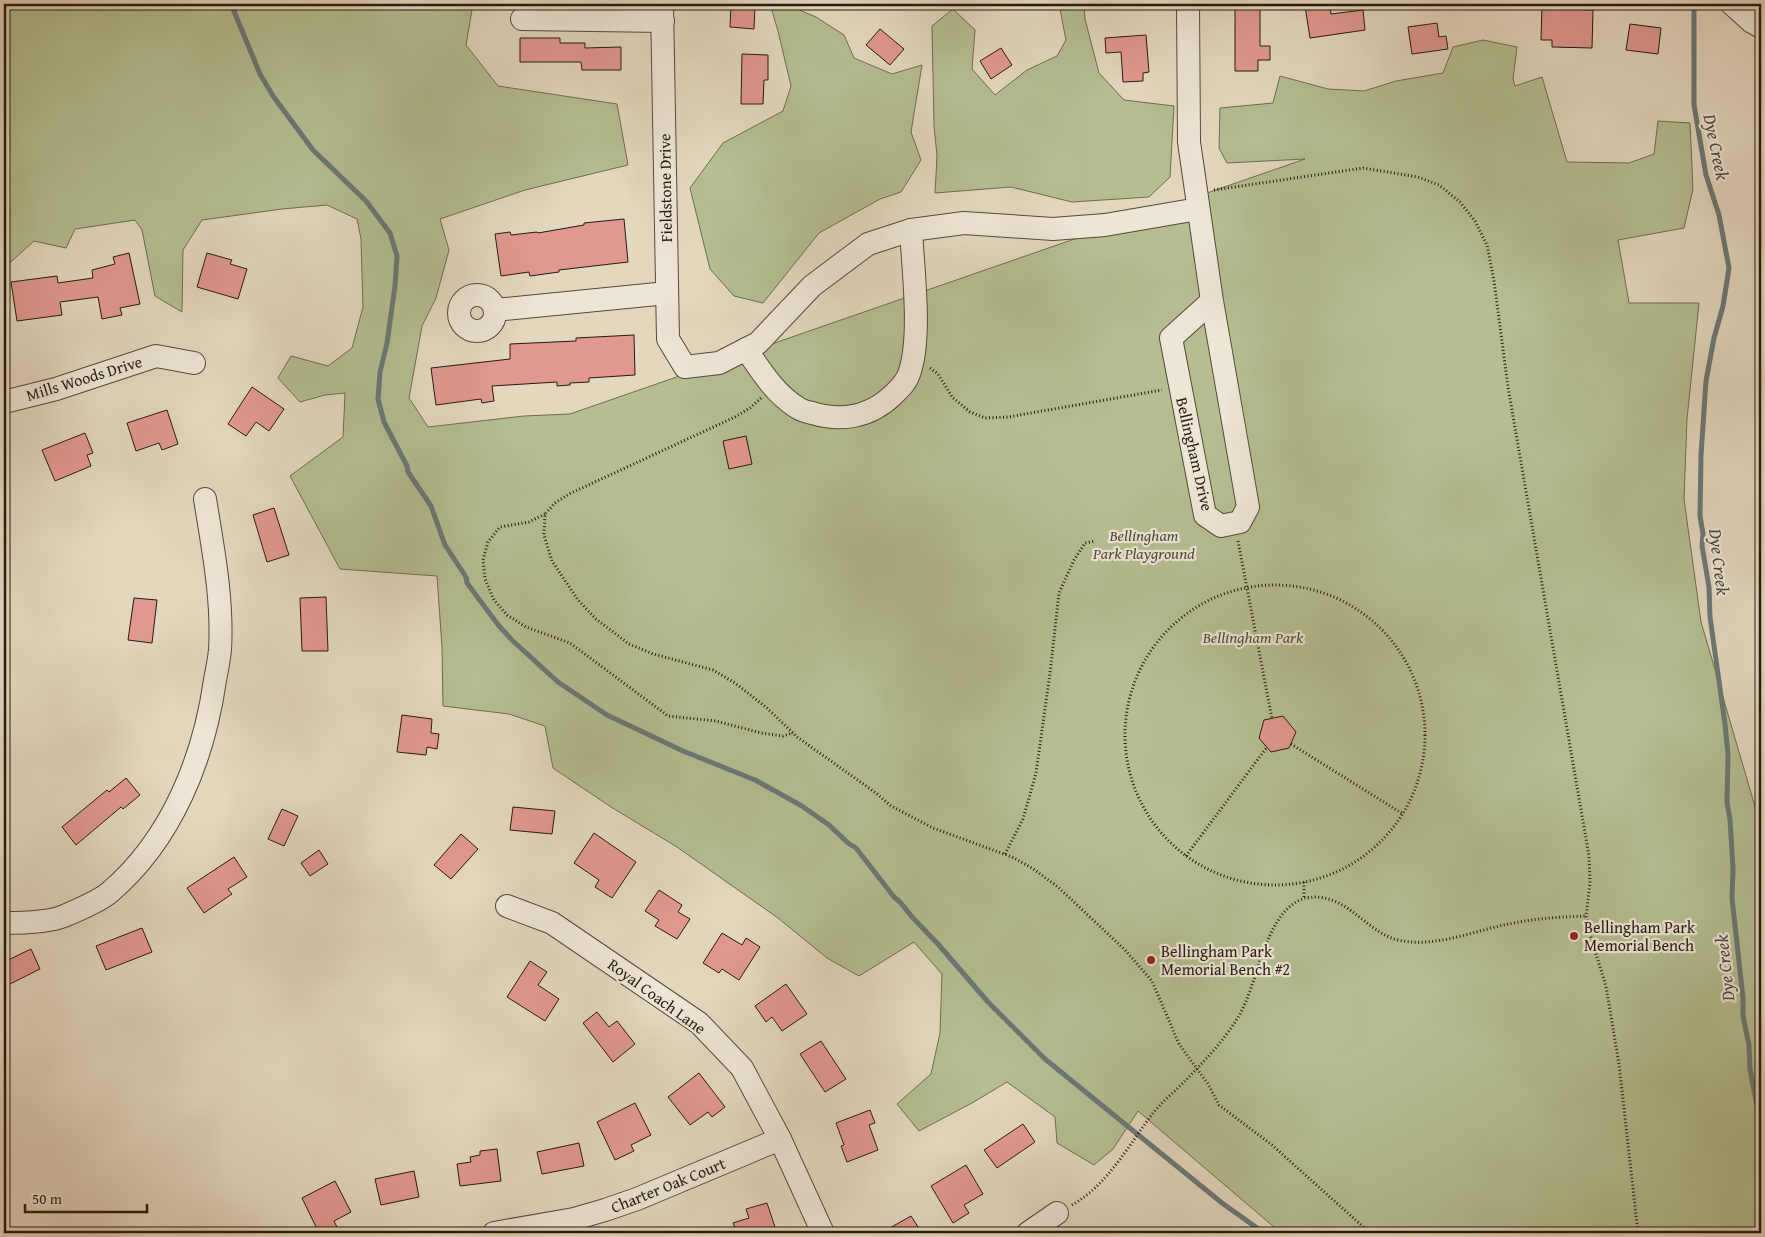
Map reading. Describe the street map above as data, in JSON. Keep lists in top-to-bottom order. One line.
{"streets":{"street":["Fieldstone Drive","Mills Woods Drive","Bellingham Drive","Royal Coach Lane","Charter Oak Court"]},"crossings":[["Royal Coach Lane","Charter Oak Court"]],"water":["Dye Creek"],"parks":["Bellingham Park Playground","Bellingham Park"],"places":["Bellingham Park Memorial Bench","Bellingham Park Memorial Bench #2"],"scale_bar":"50 m"}
